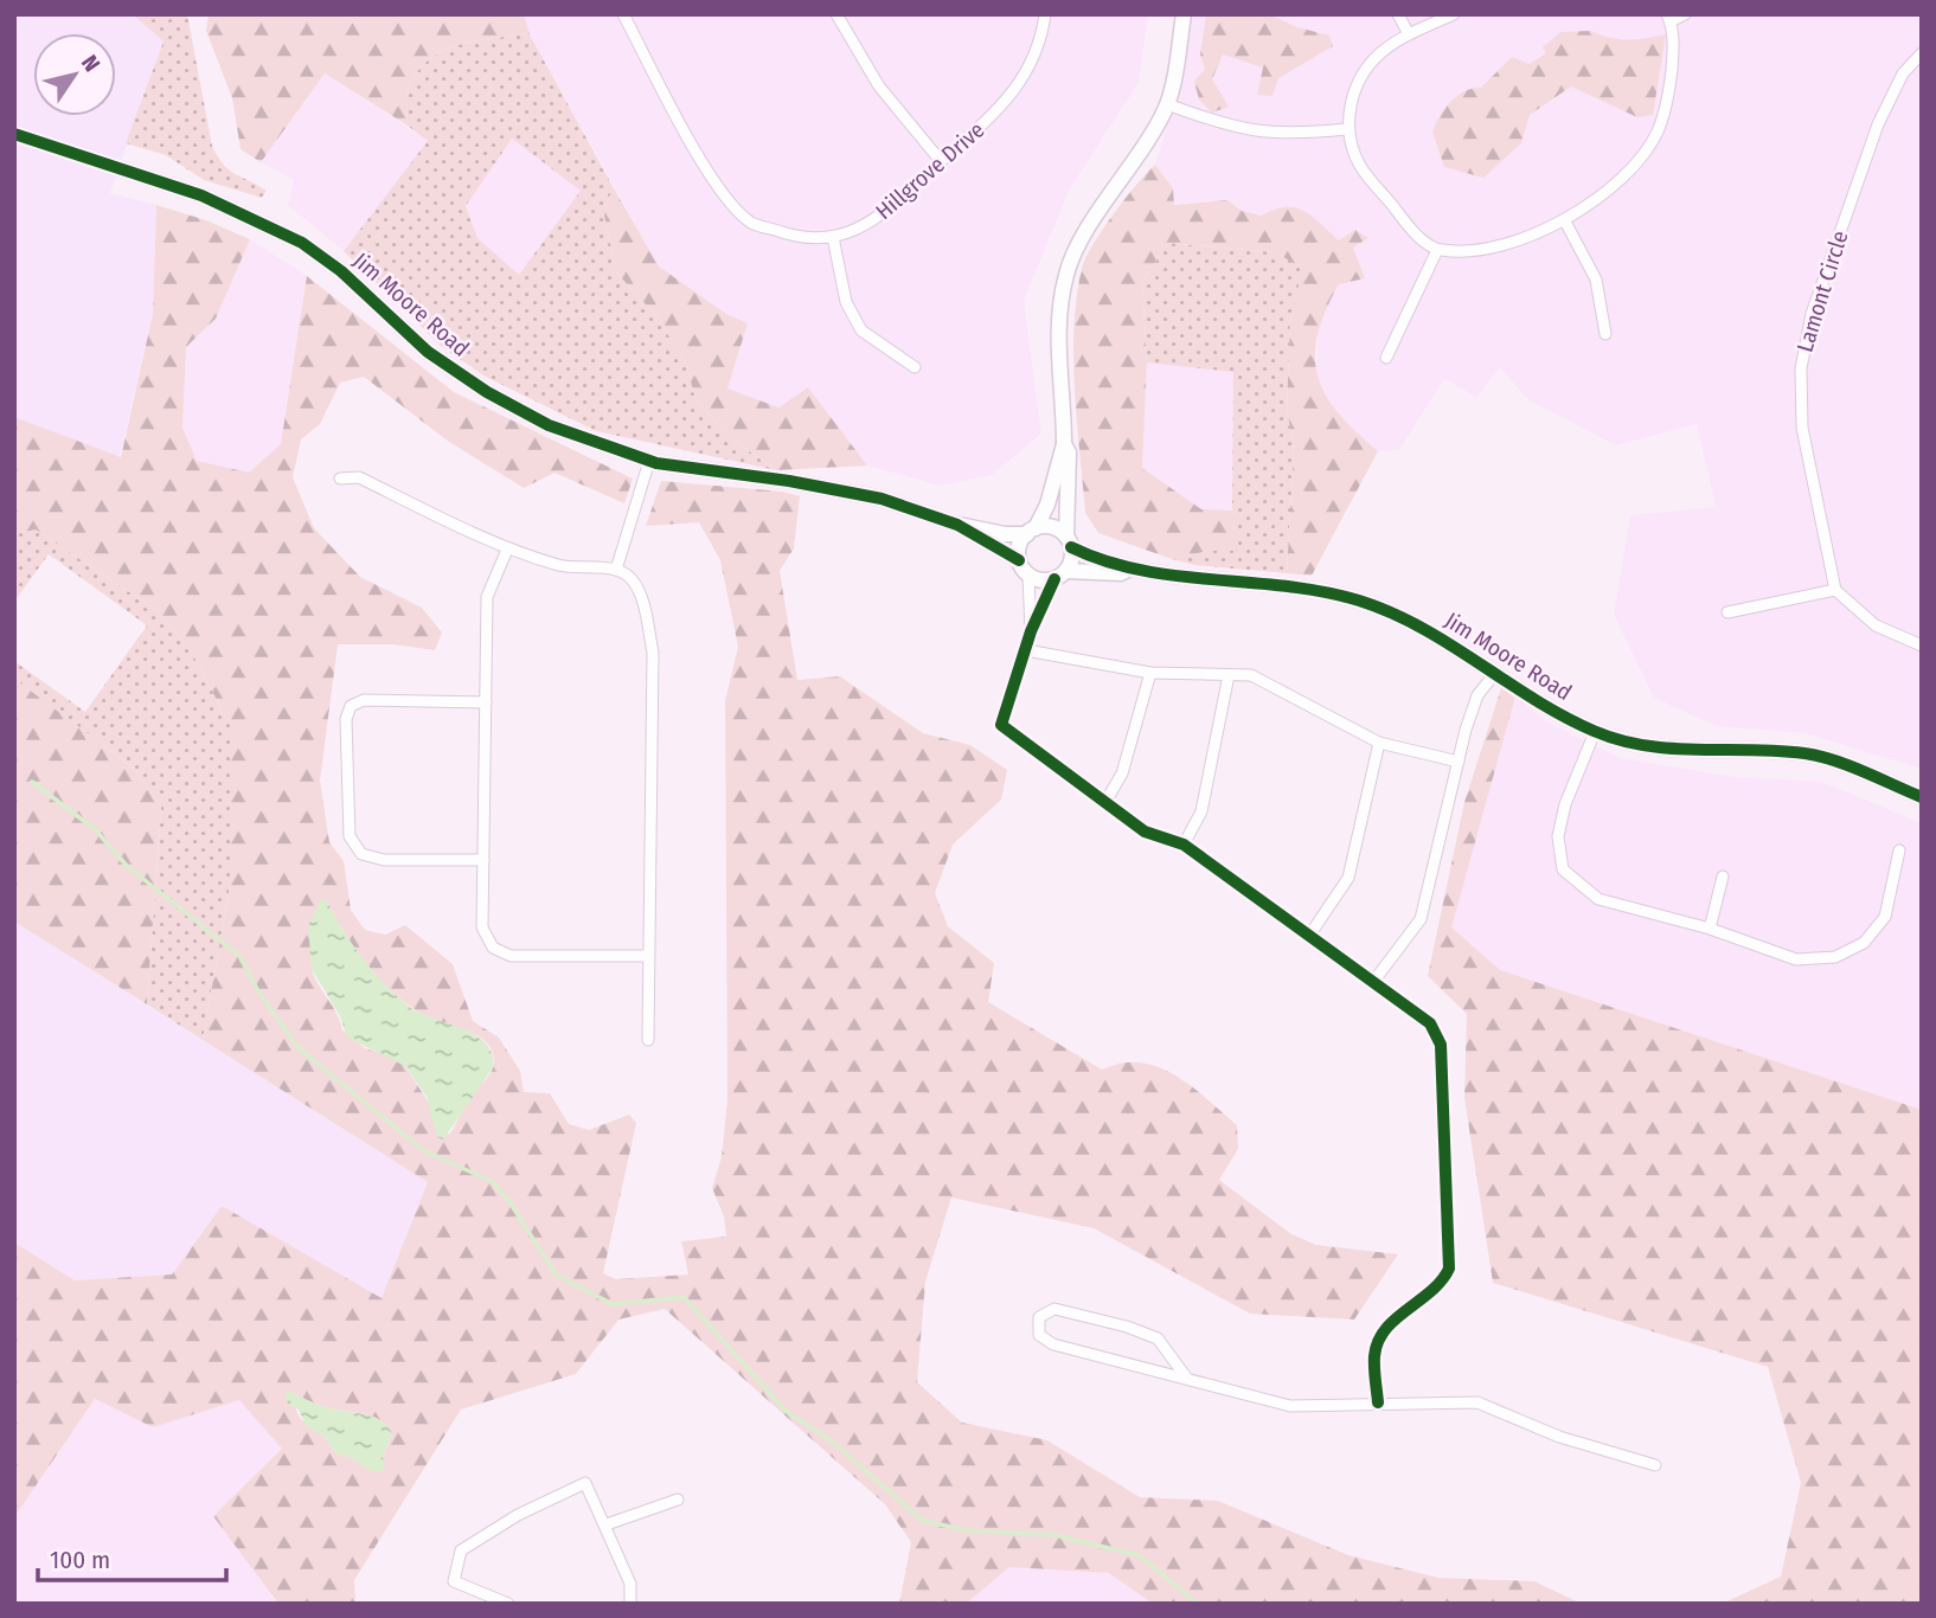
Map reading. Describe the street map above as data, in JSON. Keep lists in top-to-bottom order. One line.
{"streets":{"street":["Hillgrove Drive","Lamont Circle","Jim Moore Road"]},"scale_bar":"100 m","north":"top right"}
